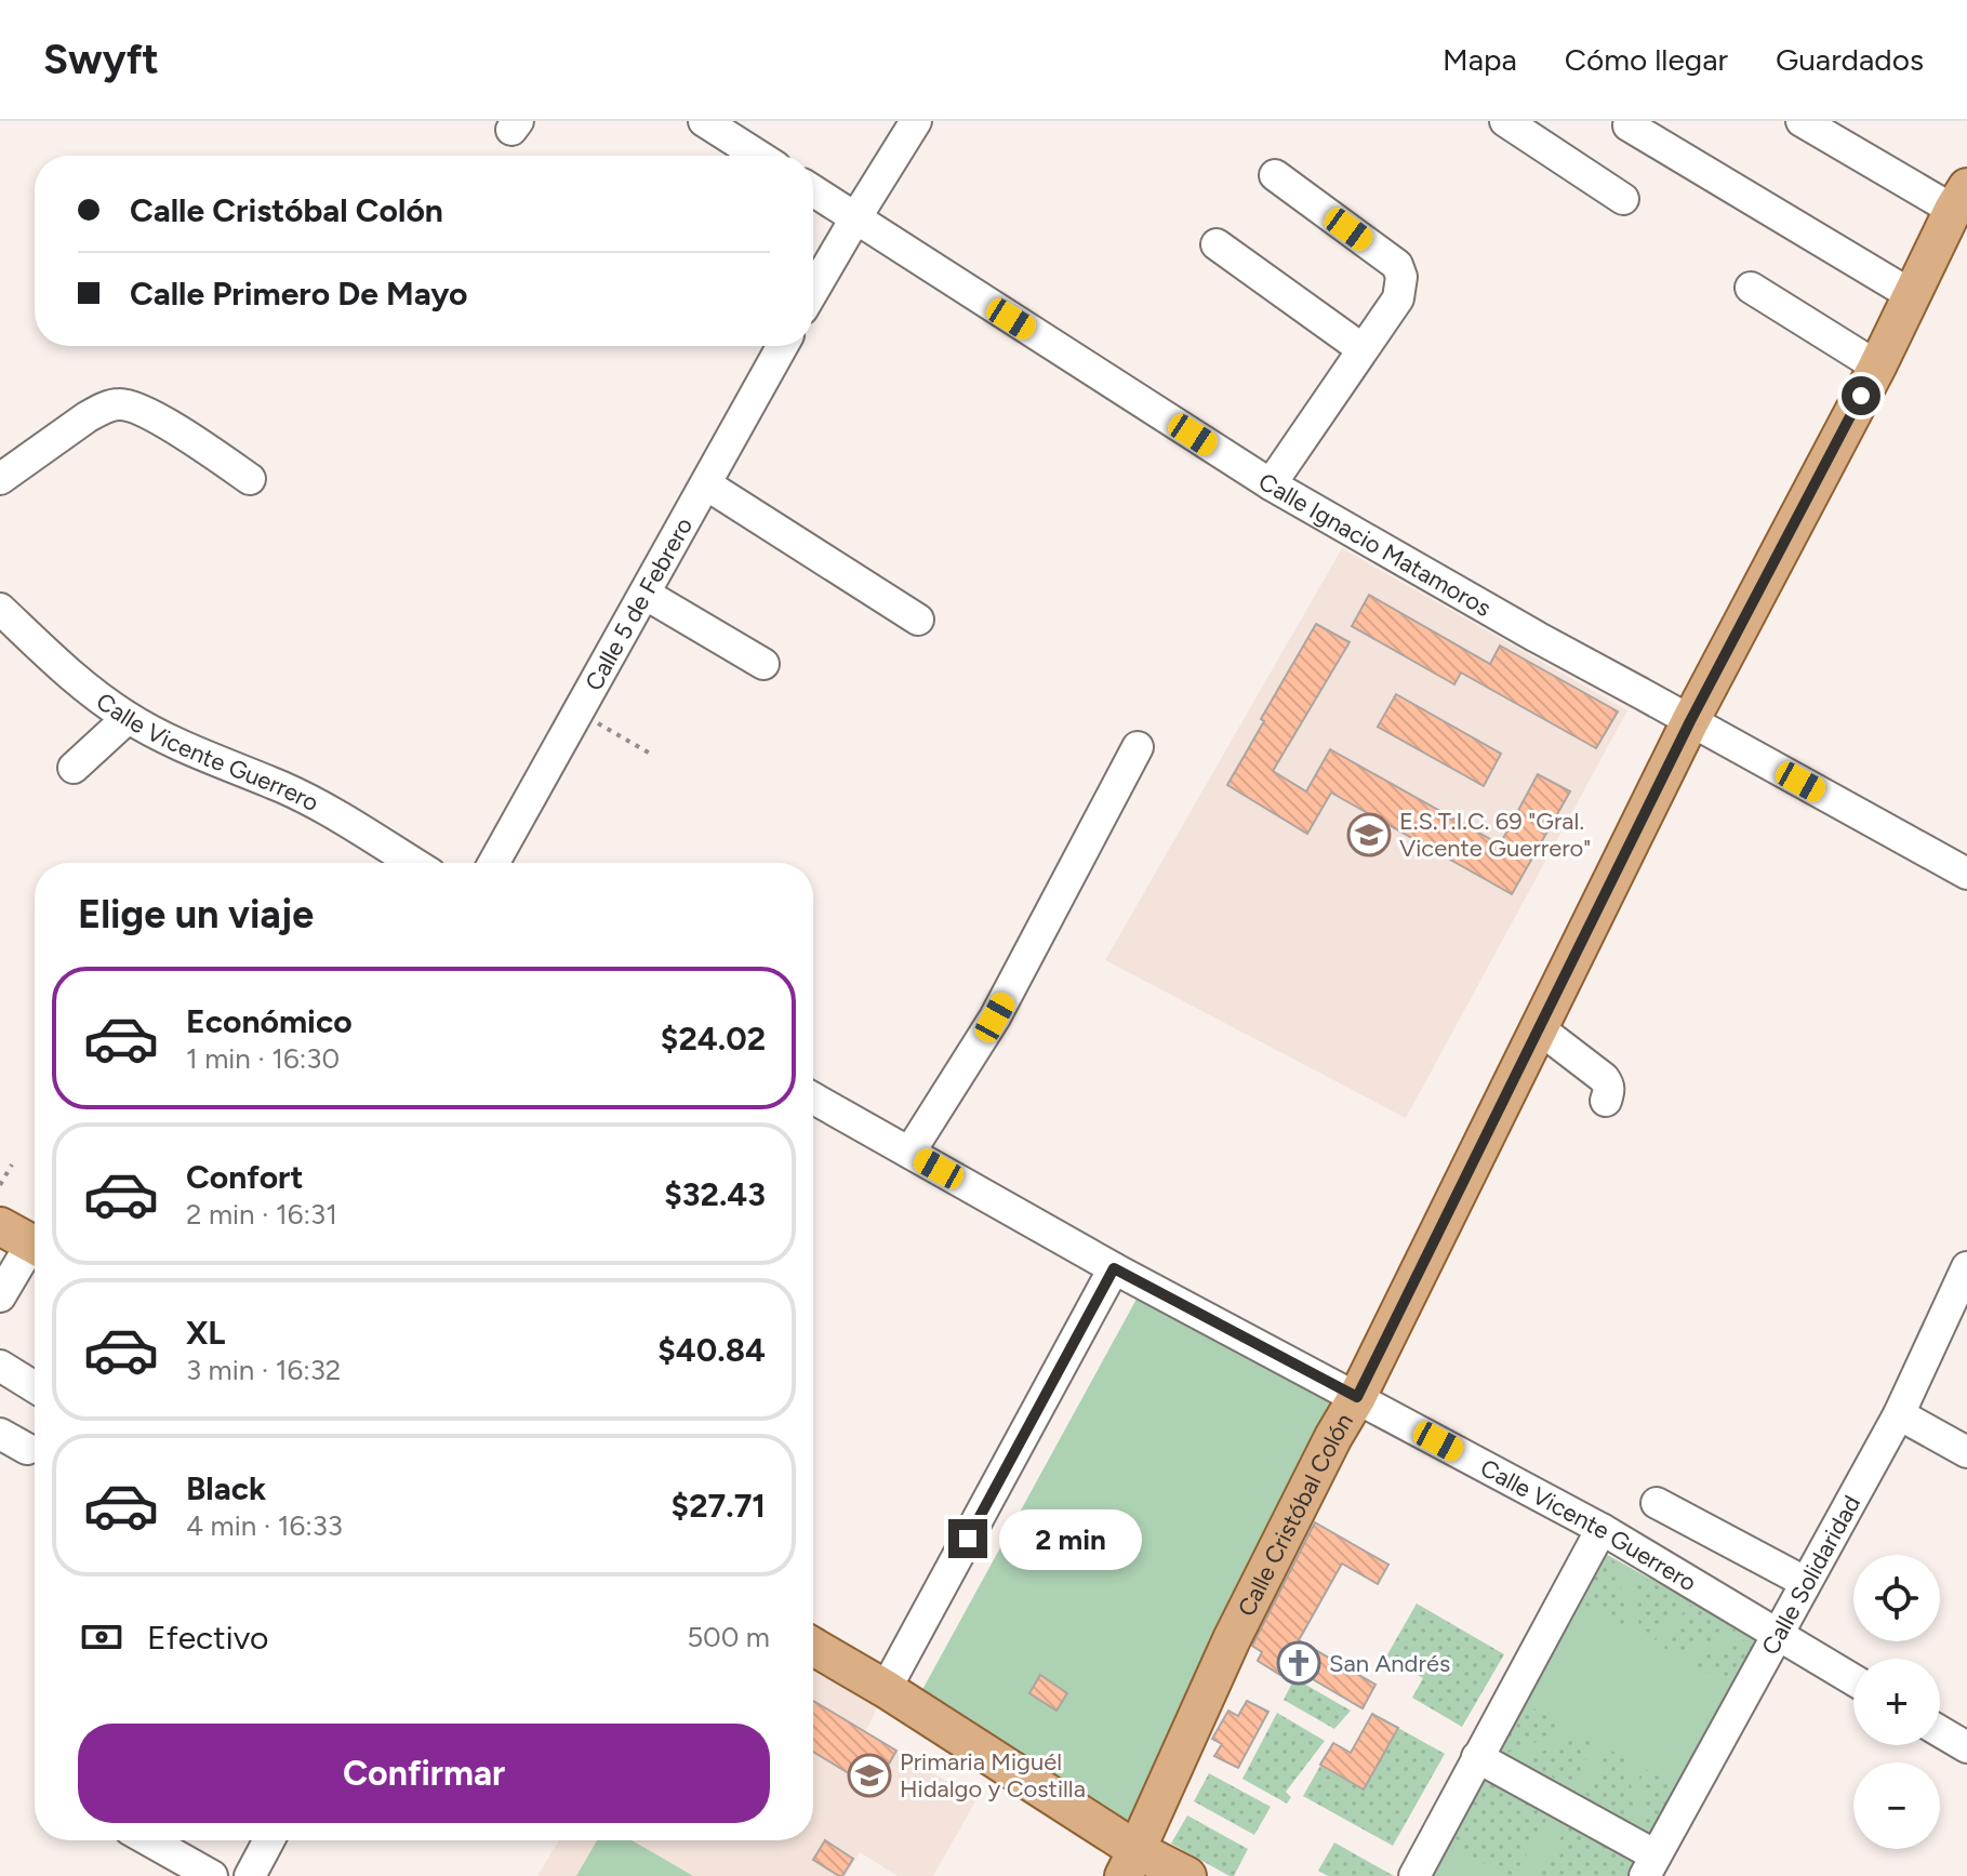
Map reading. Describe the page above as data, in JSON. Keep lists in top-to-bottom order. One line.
{"streets":{"main road":["Calle Cristóbal Colón"],"street":["Calle Ignacio Matamoros","Calle 5 de Febrero","Calle Vicente Guerrero","Calle Solidaridad"]},"crossings":[["Calle Ignacio Matamoros","Calle Cristóbal Colón"],["Calle Vicente Guerrero","Calle Cristóbal Colón"],["Calle Vicente Guerrero","Calle Solidaridad"]],"places":{"school or university":["E.S.T.I.C. 69 \"Gral. Vicente Guerrero\"","Primaria Miguél Hidalgo y Costilla"],"church":["San Andrés"]},"page":{"header":"Swyft","nav":["Mapa","Cómo llegar","Guardados"],"banner":["Calle Cristóbal Colón","Calle Primero De Mayo"],"heading":"Elige un viaje","list":[{"name":"Económico","note":"1 min · 16:30","value":"$24.02"},{"name":"Confort","note":"2 min · 16:31","value":"$32.43"},{"name":"XL","note":"3 min · 16:32","value":"$40.84"},{"name":"Black","note":"4 min · 16:33","value":"$27.71"}],"bubble":"2 min","map_buttons":["+","−"],"pay":["Efectivo","500 m"],"buttons":"Confirmar"}}
